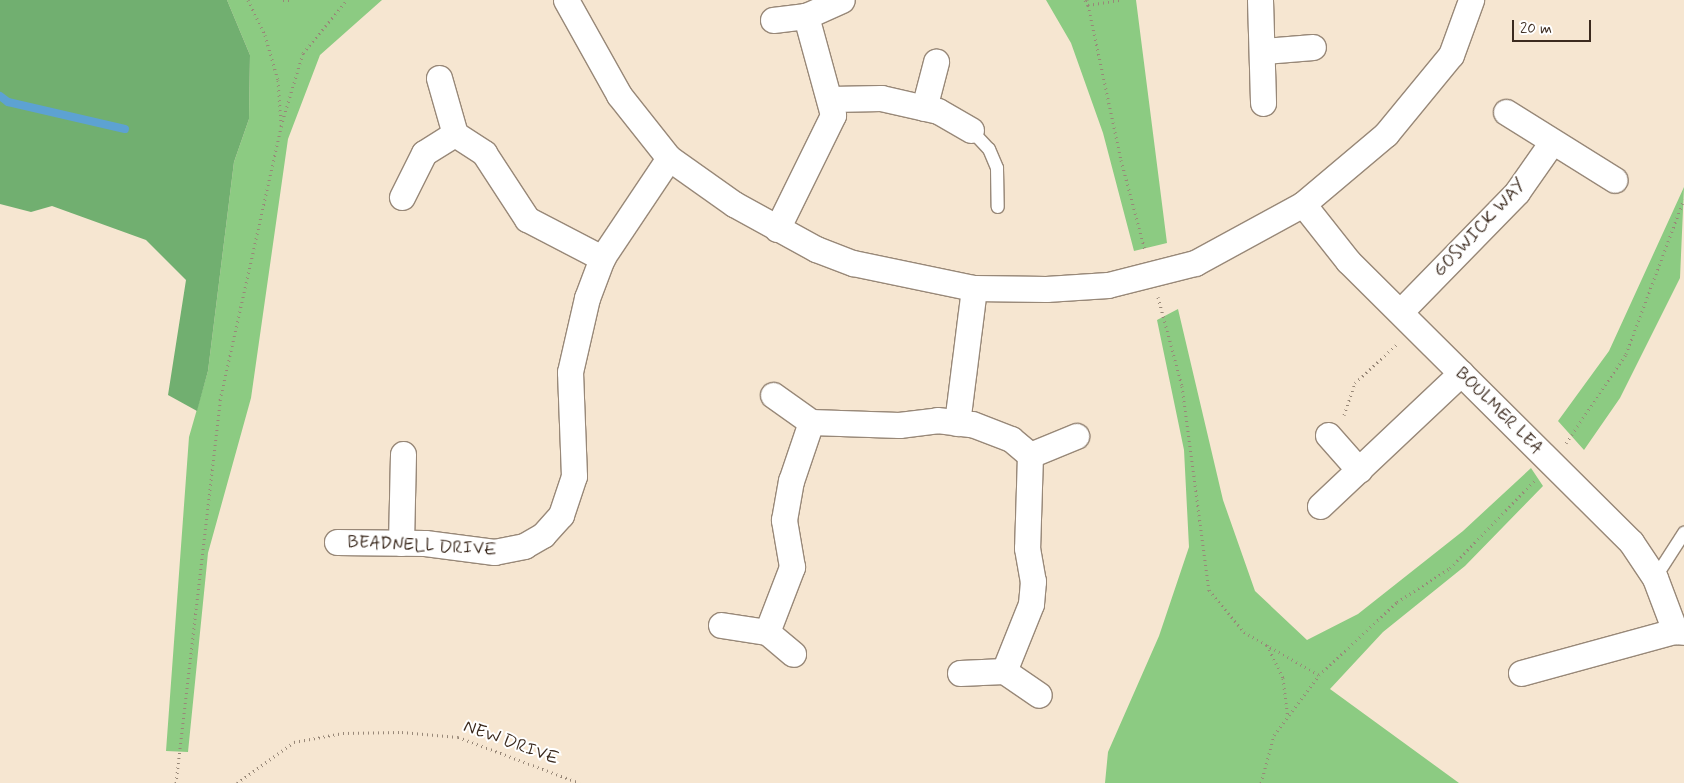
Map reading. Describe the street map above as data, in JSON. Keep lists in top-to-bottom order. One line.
{"streets":{"street":["GOSWICK WAY","BOULMER LEA","BEADNELL DRIVE"],"path":["NEW DRIVE"]},"crossings":[["GOSWICK WAY","BOULMER LEA"]],"scale_bar":"20 m"}
